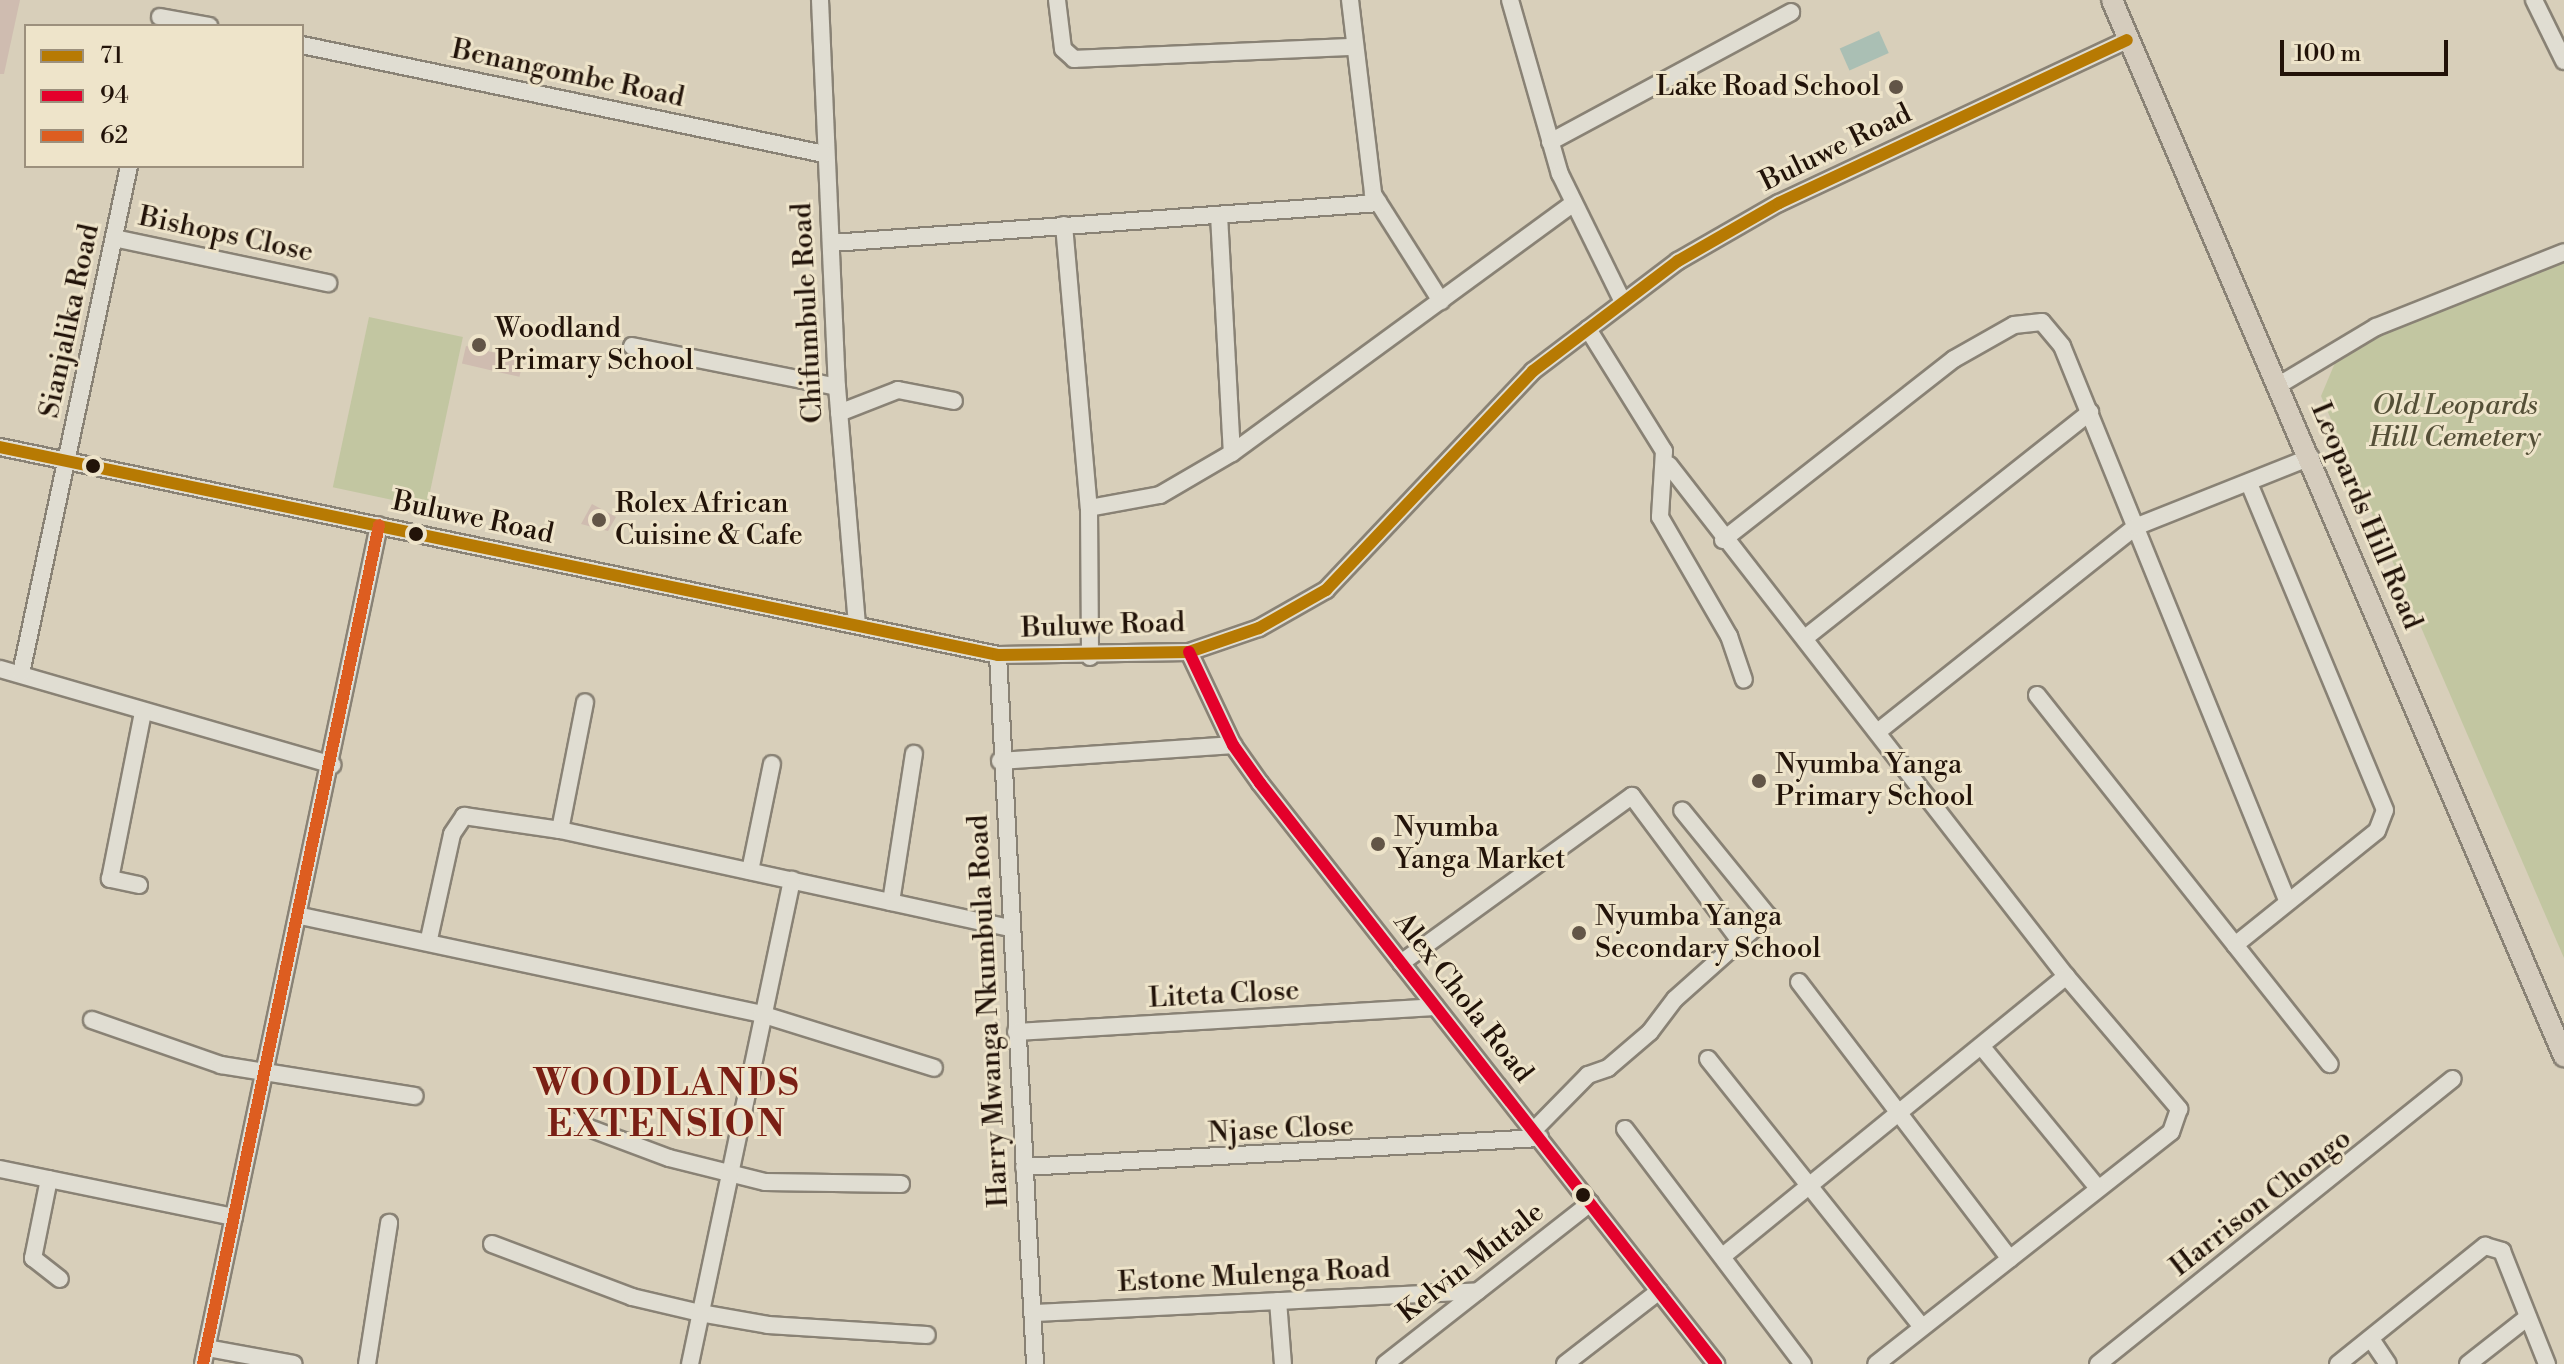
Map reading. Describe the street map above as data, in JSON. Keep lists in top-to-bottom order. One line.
{"streets":{"main road":["Leopards Hill Road"],"street":["Benangombe Road","Buluwe Road","Bishops Close","Chifumbule Road","Sianjalika Road","Liteta Close","Alex Chola Road","Harry Mwanga Nkumbula Road","Njase Close","Harrison Chongo","Kelvin Mutale","Estone Mulenga Road"]},"crossings":[["Benangombe Road","Chifumbule Road"],["Buluwe Road","Chifumbule Road"],["Buluwe Road","Sianjalika Road"],["Buluwe Road","Leopards Hill Road"],["Buluwe Road","Alex Chola Road"],["Buluwe Road","Harry Mwanga Nkumbula Road"],["Bishops Close","Sianjalika Road"],["Liteta Close","Alex Chola Road"],["Liteta Close","Harry Mwanga Nkumbula Road"],["Alex Chola Road","Njase Close"],["Alex Chola Road","Kelvin Mutale"],["Harry Mwanga Nkumbula Road","Njase Close"],["Harry Mwanga Nkumbula Road","Estone Mulenga Road"],["Kelvin Mutale","Estone Mulenga Road"]],"districts":["WOODLANDS EXTENSION"],"parks":["Old Leopards Hill Cemetery"],"places":["Lake Road School","Woodland Primary School","Rolex African Cuisine & Cafe","Nyumba Yanga Primary School","Nyumba Yanga Market","Nyumba Yanga Secondary School"],"lines":["transit line 71","transit line 62","transit line 94"],"legend":["71","94","62"],"scale_bar":"100 m"}
